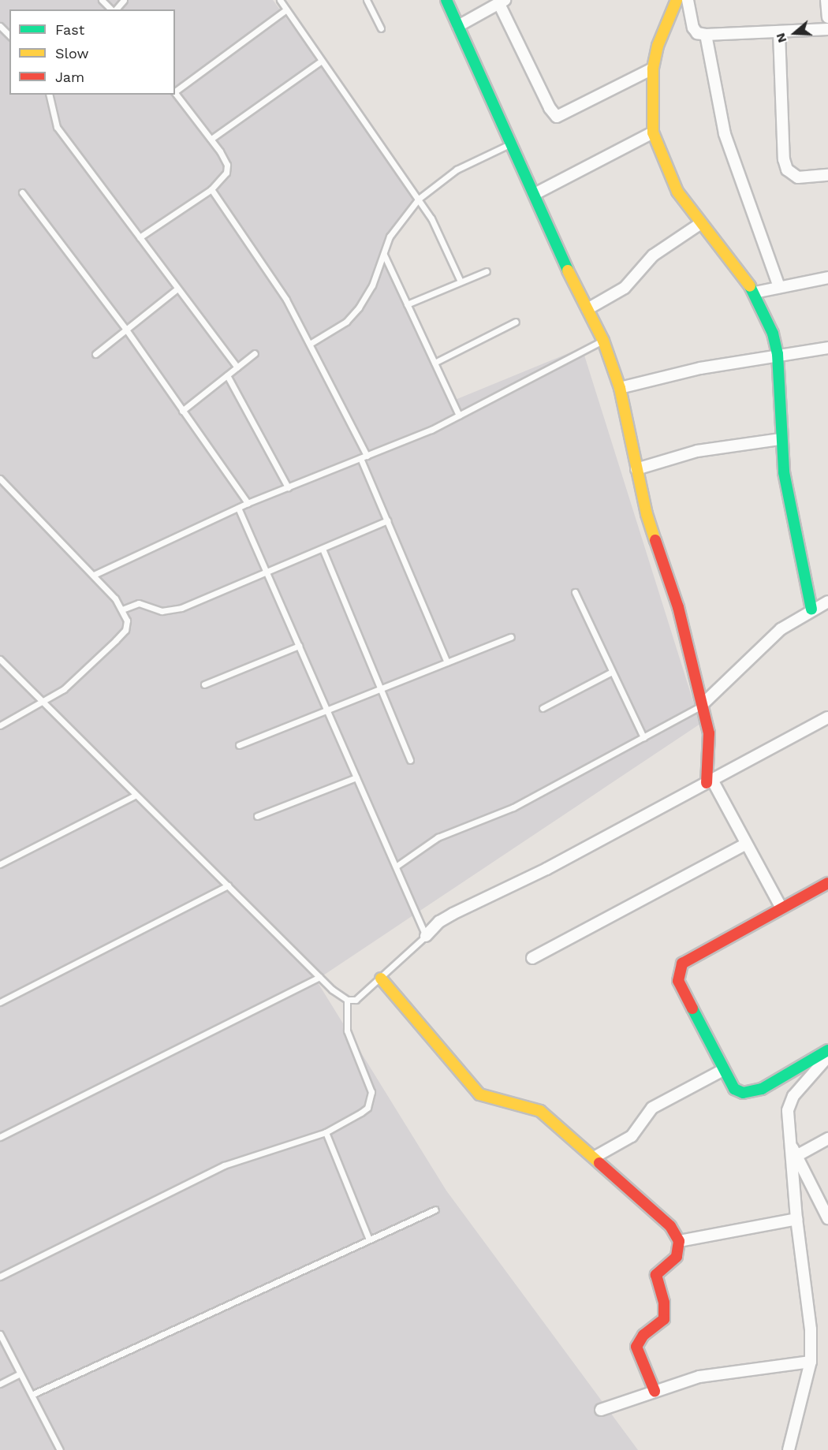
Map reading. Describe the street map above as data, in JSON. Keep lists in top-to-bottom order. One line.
{"legend":["Fast","Slow","Jam"],"north":"left"}
